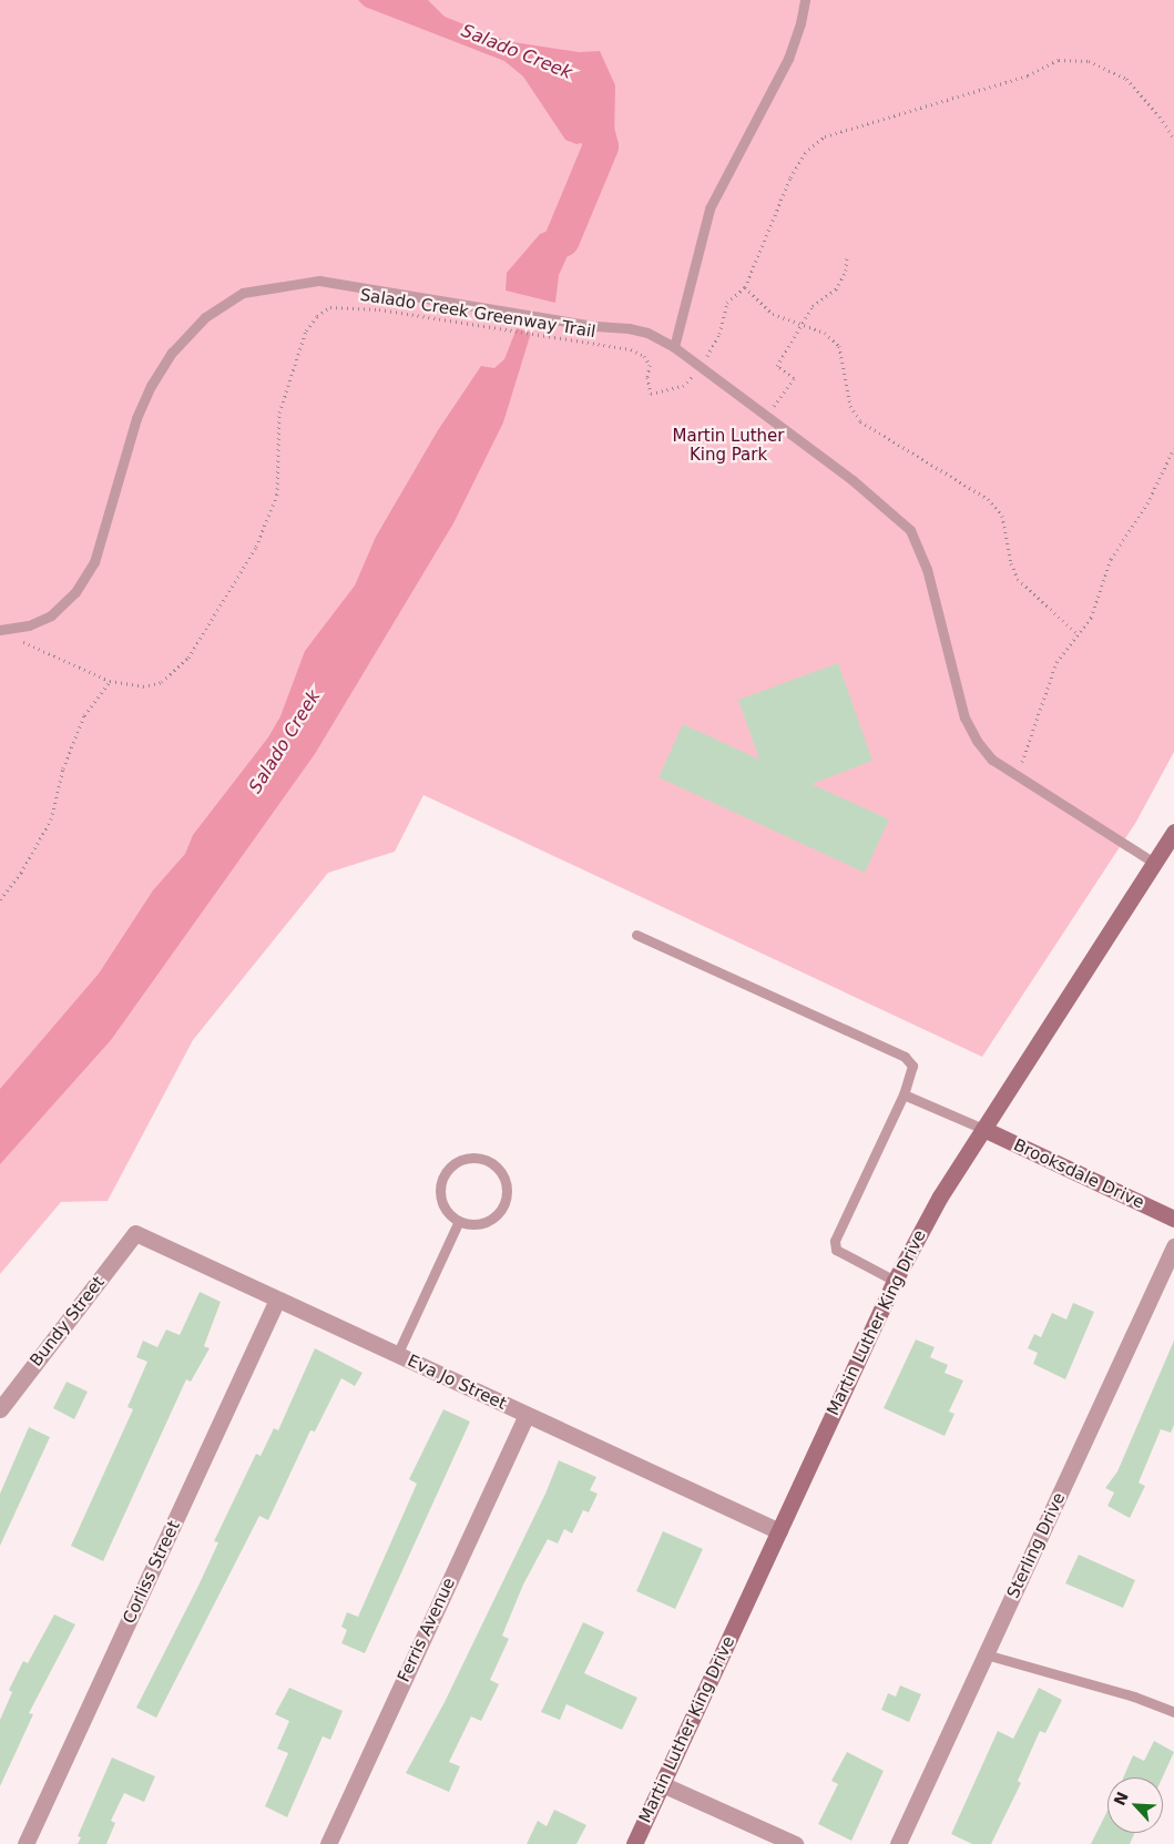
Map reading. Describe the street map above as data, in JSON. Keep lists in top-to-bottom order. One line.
{"streets":{"main road":["Brooksdale Drive","Martin Luther King Drive"],"street":["Bundy Street","Eva Jo Street","Sterling Drive","Corliss Street","Ferris Avenue"],"path":["Salado Creek Greenway Trail"]},"crossings":[["Brooksdale Drive","Martin Luther King Drive"],["Bundy Street","Eva Jo Street"],["Martin Luther King Drive","Eva Jo Street"],["Eva Jo Street","Corliss Street"],["Eva Jo Street","Ferris Avenue"]],"water":["Salado Creek"],"parks":["Martin Luther King Park"],"north":"top left"}
